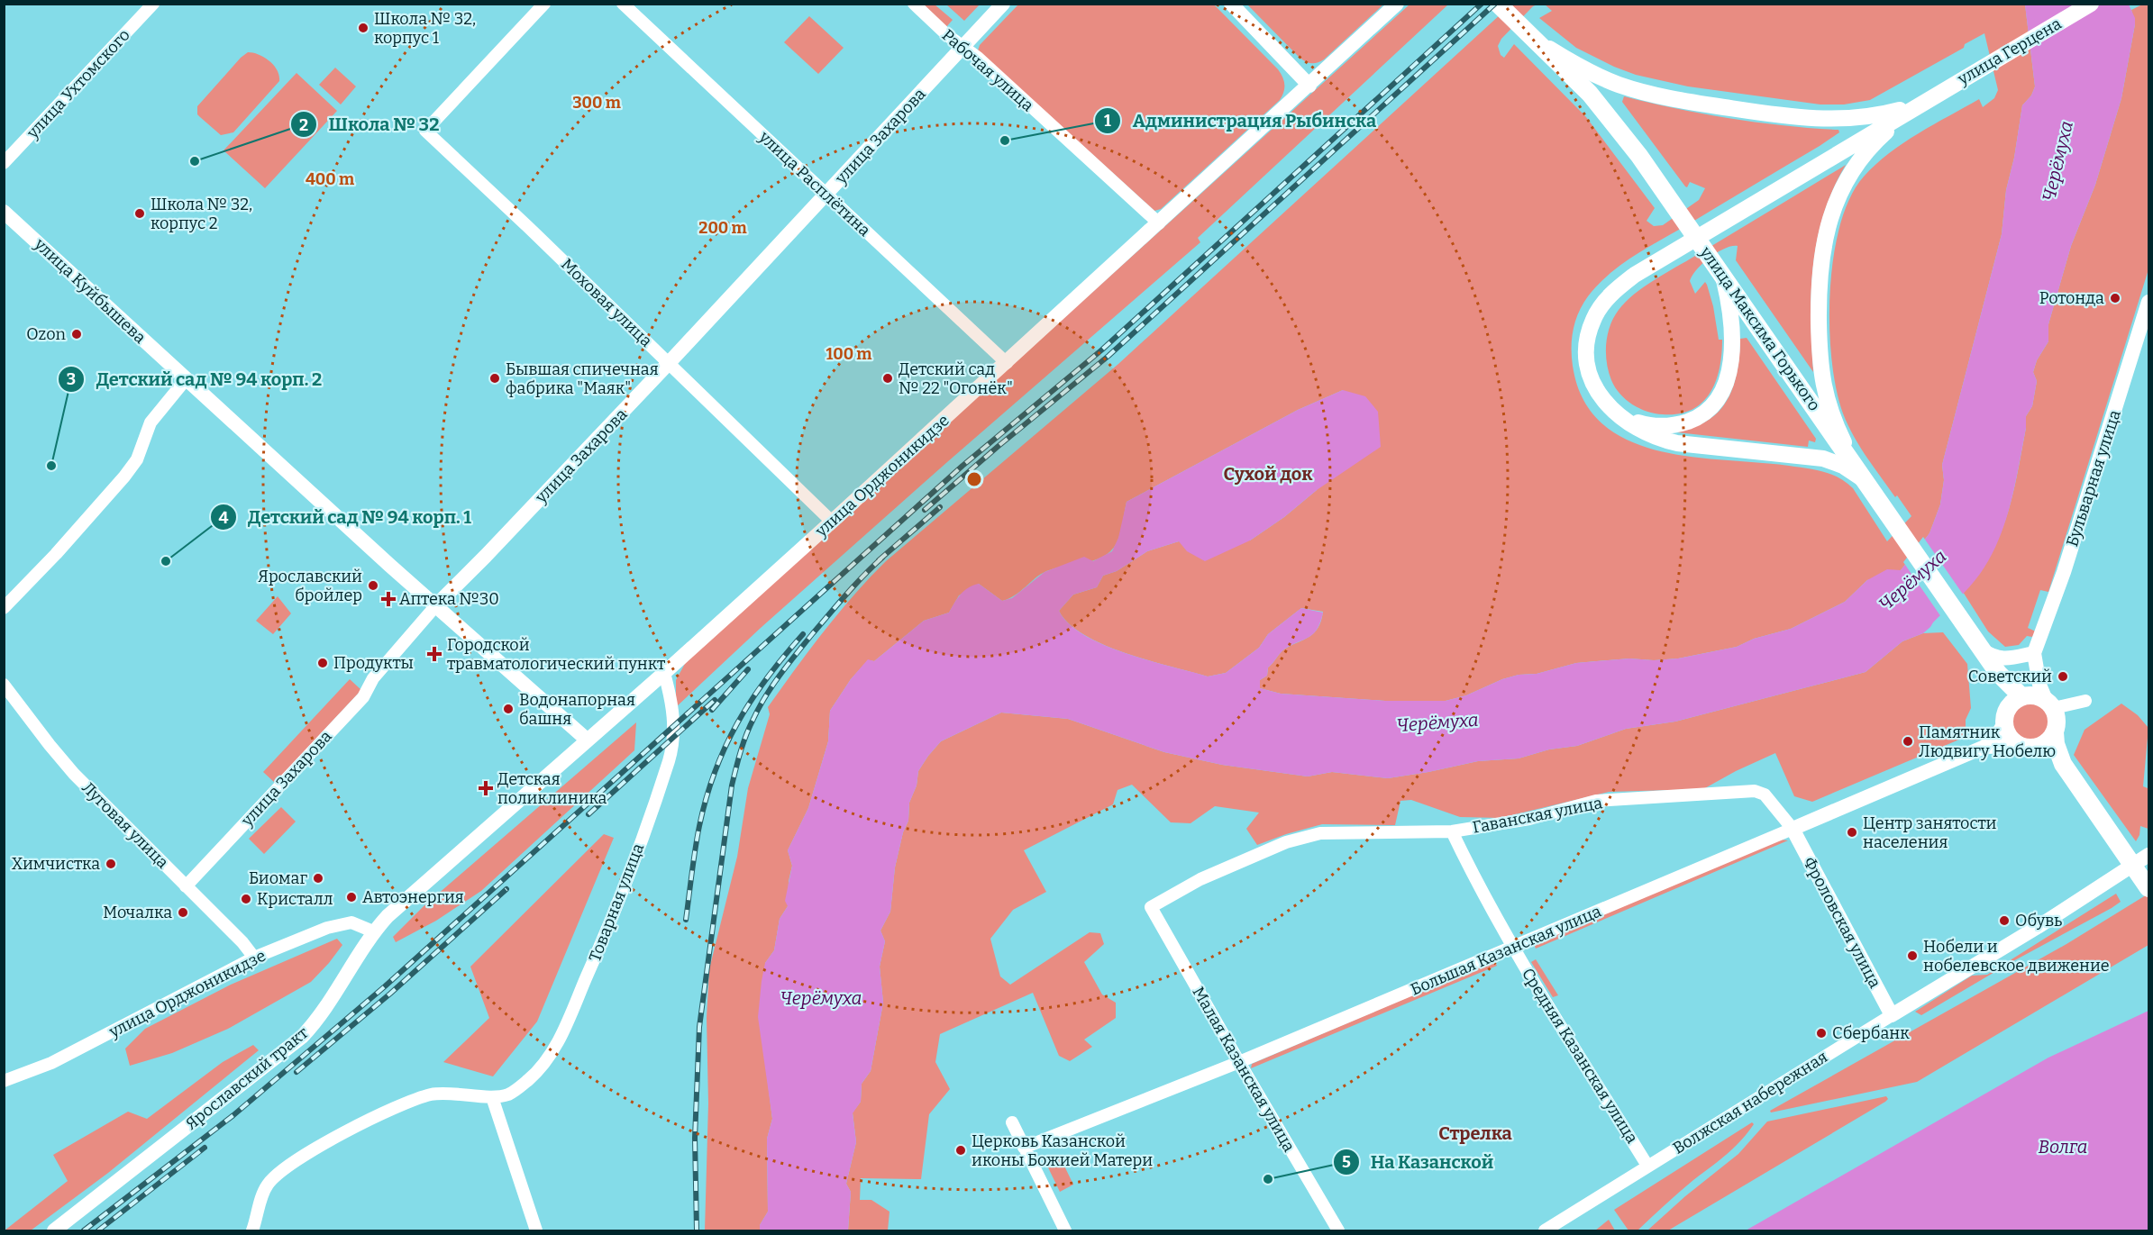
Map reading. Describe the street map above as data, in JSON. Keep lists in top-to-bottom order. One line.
{"streets":{"main road":["улица Герцена","улица Максима Горького"],"street":["Рабочая улица","улица Ухтомского","улица Захарова","улица Расплётина","улица Куйбышева","Моховая улица","улица Орджоникидзе","Бульварная улица","Гаванская улица","Луговая улица","Товарная улица","Фроловская улица","Большая Казанская улица","Средняя Казанская улица","Малая Казанская улица","Ярославский тракт","Волжская набережная"]},"crossings":[["Рабочая улица","улица Захарова"],["Рабочая улица","улица Орджоникидзе"],["улица Захарова","улица Расплётина"],["улица Захарова","улица Куйбышева"],["улица Захарова","Моховая улица"],["улица Захарова","Луговая улица"],["улица Расплётина","улица Орджоникидзе"],["улица Куйбышева","улица Орджоникидзе"],["Моховая улица","улица Орджоникидзе"],["улица Орджоникидзе","Луговая улица"],["улица Орджоникидзе","Товарная улица"],["улица Орджоникидзе","Ярославский тракт"],["Гаванская улица","Фроловская улица"],["Гаванская улица","Большая Казанская улица"],["Гаванская улица","Средняя Казанская улица"],["Гаванская улица","Малая Казанская улица"],["Фроловская улица","Большая Казанская улица"],["Фроловская улица","Волжская набережная"],["Большая Казанская улица","Средняя Казанская улица"],["Большая Казанская улица","Малая Казанская улица"],["Средняя Казанская улица","Волжская набережная"]],"districts":["Сухой док","Стрелка"],"water":["Черёмуха","Волга"],"places":{"other":["Школа № 32, корпус 1","Администрация Рыбинска","Школа № 32","Школа № 32, корпус 2","Ротонда","Ozon","Бывшая спичечная фабрика \"Маяк\"","Детский сад № 22 \"Огонёк\"","Детский сад № 94 корп. 2","Детский сад № 94 корп. 1","Ярославский бройлер","Продукты","Советский","Водонапорная башня","Памятник Людвигу Нобелю","Центр занятости населения","Химчистка","Биомаг","Автоэнергия","Кристалл","Мочалка","Обувь","Нобели и нобелевское движение","Сбербанк","Церковь Казанской иконы Божией Матери","На Казанской"],"health":["Аптека №30","Городской травматологический пункт","Детская поликлиника"]},"rings":["300 m","400 m","200 m","100 m"]}
